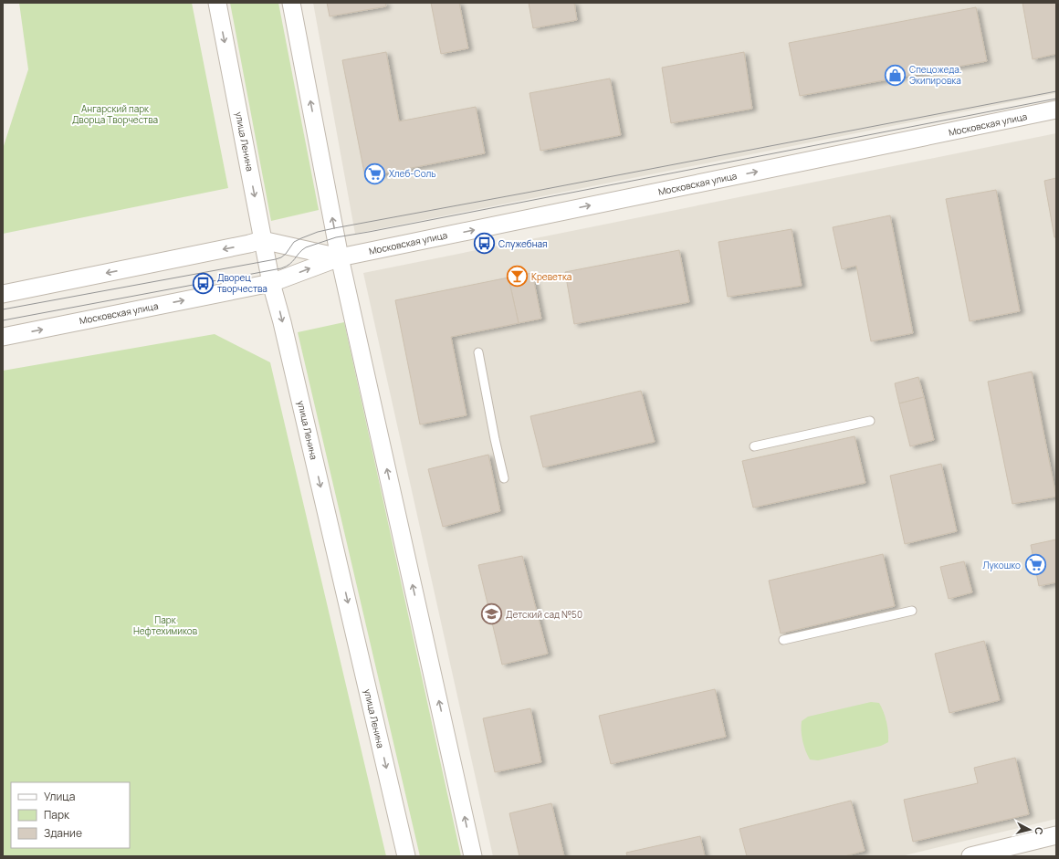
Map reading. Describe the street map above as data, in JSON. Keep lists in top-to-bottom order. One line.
{"streets":{"street":["Московская улица","улица Ленина"]},"crossings":[["Московская улица","улица Ленина"]],"parks":["Ангарский парк Дворца Творчества","Парк Нефтехимиков"],"places":{"shop":["Спецожеда. Экипировка"],"supermarket":["Хлеб-Соль","Лукошко"],"bus stop":["Служебная","Дворец творчества"],"bar":["Креветка"],"school or university":["Детский сад №50"]},"legend":["Улица","Парк","Здание"],"north":"right"}
